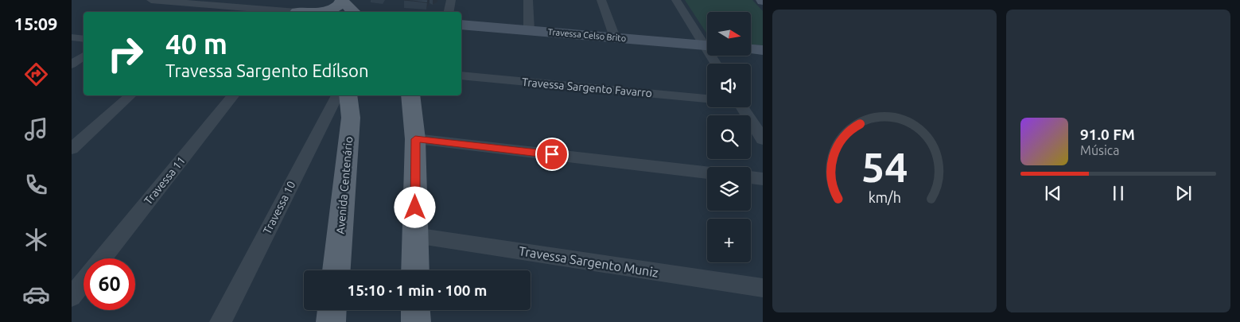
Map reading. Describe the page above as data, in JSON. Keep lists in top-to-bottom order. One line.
{"streets":{"main road":["Avenida Centenário"],"street":["Travessa Celso Brito","Travessa Sargento Favarro","Travessa 11","Travessa 10","Travessa Sargento Muniz"]},"north":"right","page":{"tabs":"15:09","map_buttons":"+","turn":["40 m","Travessa Sargento Edílson"],"song":["91.0 FM","Música"],"limit":"60","trip":"15:10 · 1 min · 100 m","gauge":["54","km/h"]}}
